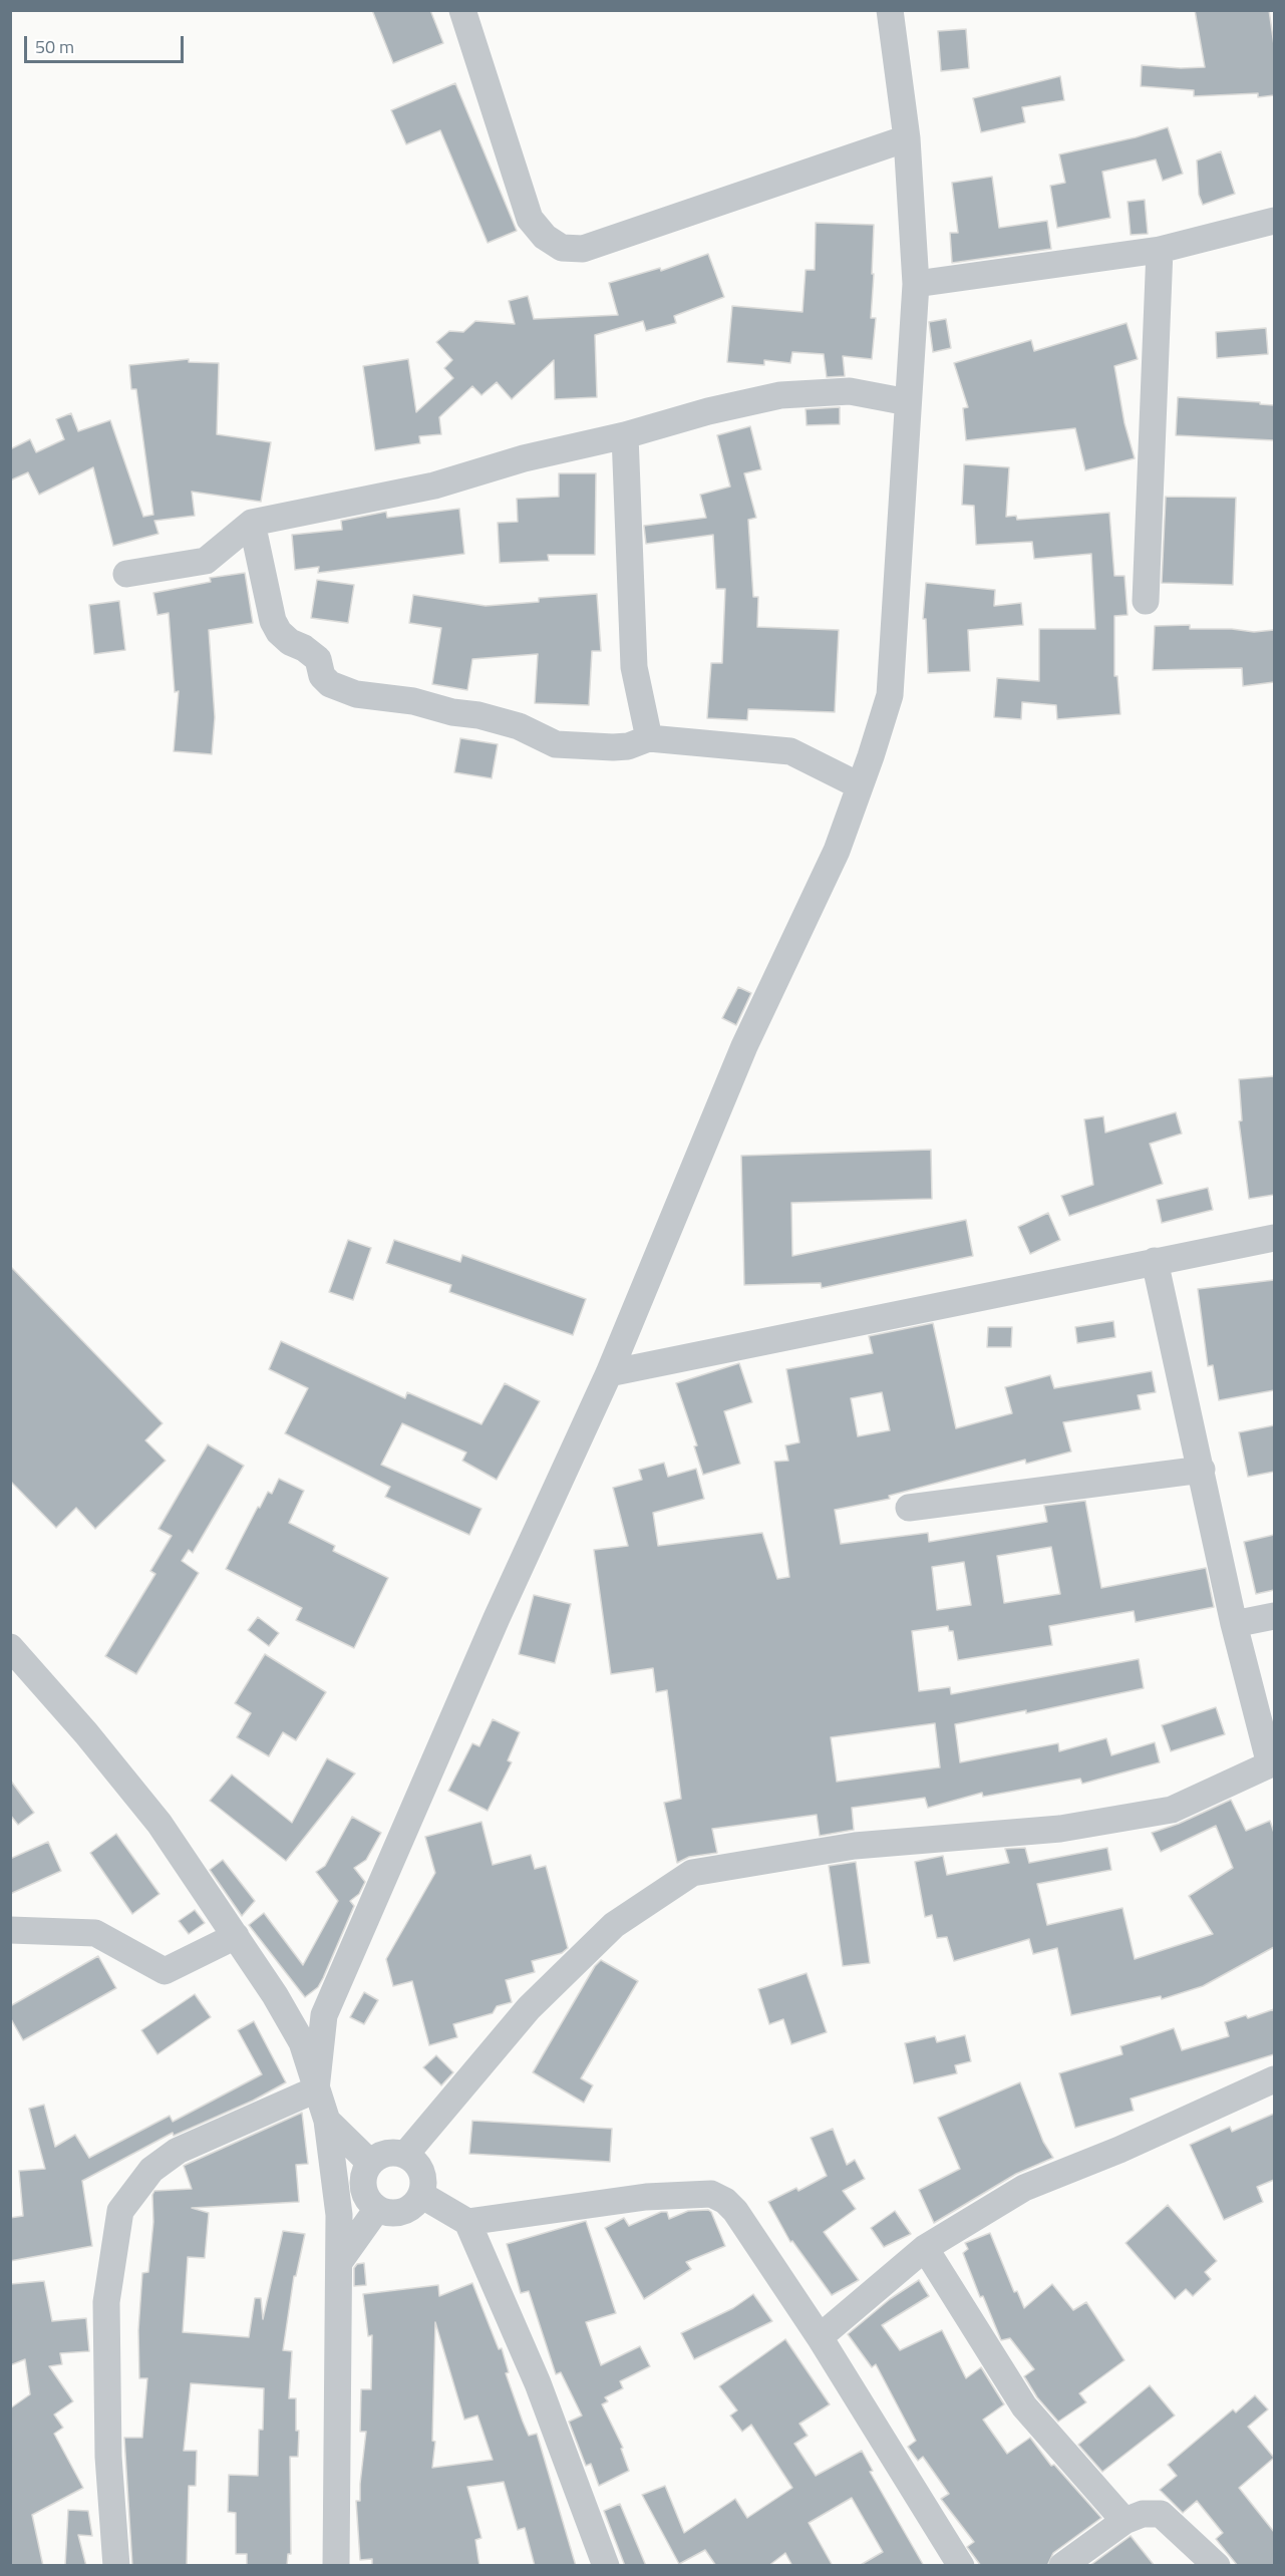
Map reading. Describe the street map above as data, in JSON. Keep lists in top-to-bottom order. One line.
{"scale_bar":"50 m"}
